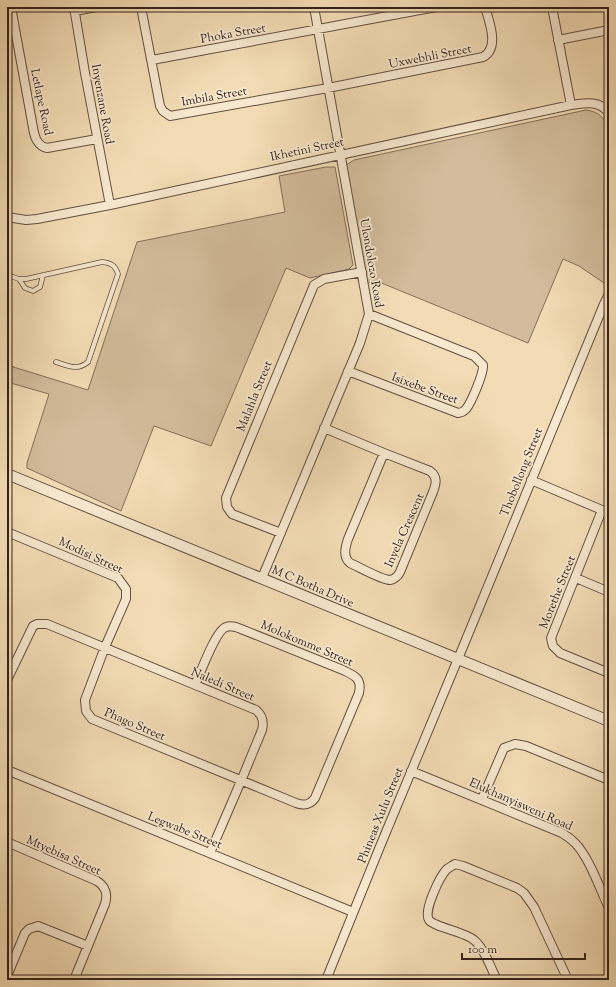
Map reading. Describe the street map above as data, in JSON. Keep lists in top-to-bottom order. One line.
{"streets":{"street":["Phoka Street","Uxwebhli Street","Imbila Street","Letlape Road","Inyenzane Road","Ikhetini Street","Ulondolozo Road","Isixebe Street","Malahla Street","Thobollong Street","Inyela Crescent","Modisi Street","M C Botha Drive","Morethe Street","Molokomme Street","Naledi Street","Phago Street","Elukhanyisweni Road","Phineas Xulu Street","Legwabe Street","Mtyebisa Street"]},"crossings":[["Phoka Street","Imbila Street"],["Phoka Street","Ulondolozo Road"],["Uxwebhli Street","Imbila Street"],["Uxwebhli Street","Ulondolozo Road"],["Imbila Street","Ulondolozo Road"],["Letlape Road","Inyenzane Road"],["Inyenzane Road","Ikhetini Street"],["Ikhetini Street","Ulondolozo Road"],["Ulondolozo Road","Isixebe Street"],["Ulondolozo Road","Malahla Street"],["Ulondolozo Road","Inyela Crescent"],["Ulondolozo Road","M C Botha Drive"],["Thobollong Street","M C Botha Drive"],["Thobollong Street","Phineas Xulu Street"],["Modisi Street","Naledi Street"],["Modisi Street","Phago Street"],["M C Botha Drive","Phineas Xulu Street"],["Molokomme Street","Naledi Street"],["Molokomme Street","Phago Street"],["Naledi Street","Phago Street"],["Naledi Street","Legwabe Street"],["Elukhanyisweni Road","Phineas Xulu Street"],["Phineas Xulu Street","Legwabe Street"]],"scale_bar":"100 m"}
